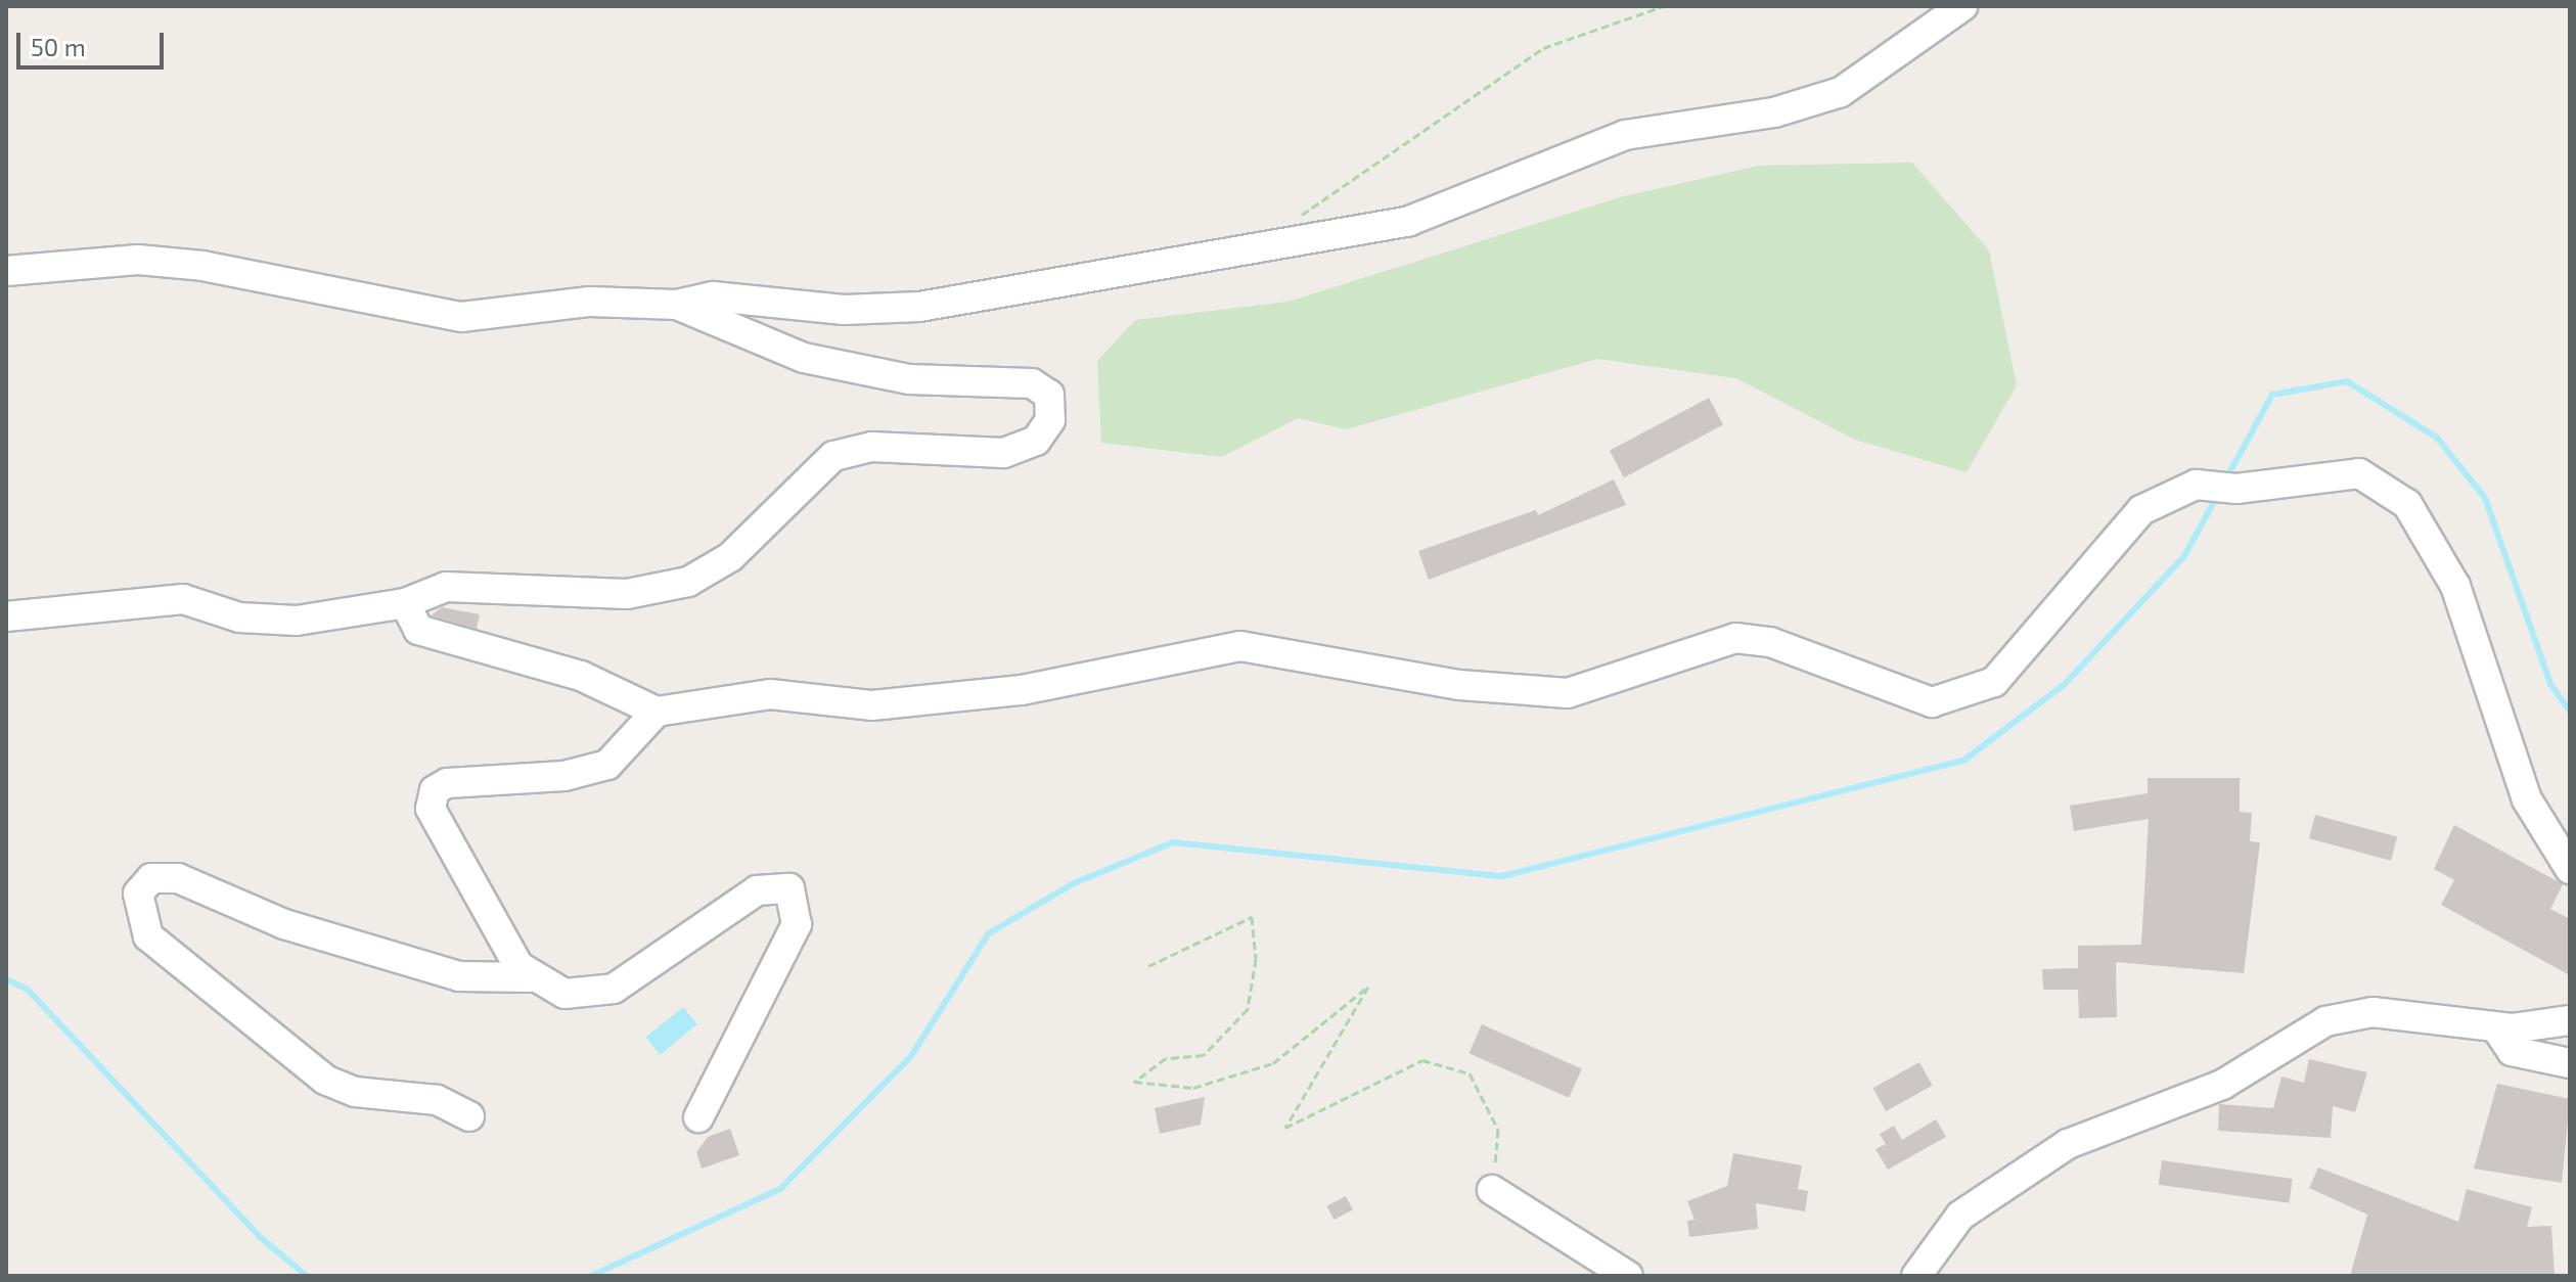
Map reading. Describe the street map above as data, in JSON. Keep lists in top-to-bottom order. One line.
{"scale_bar":"50 m"}
